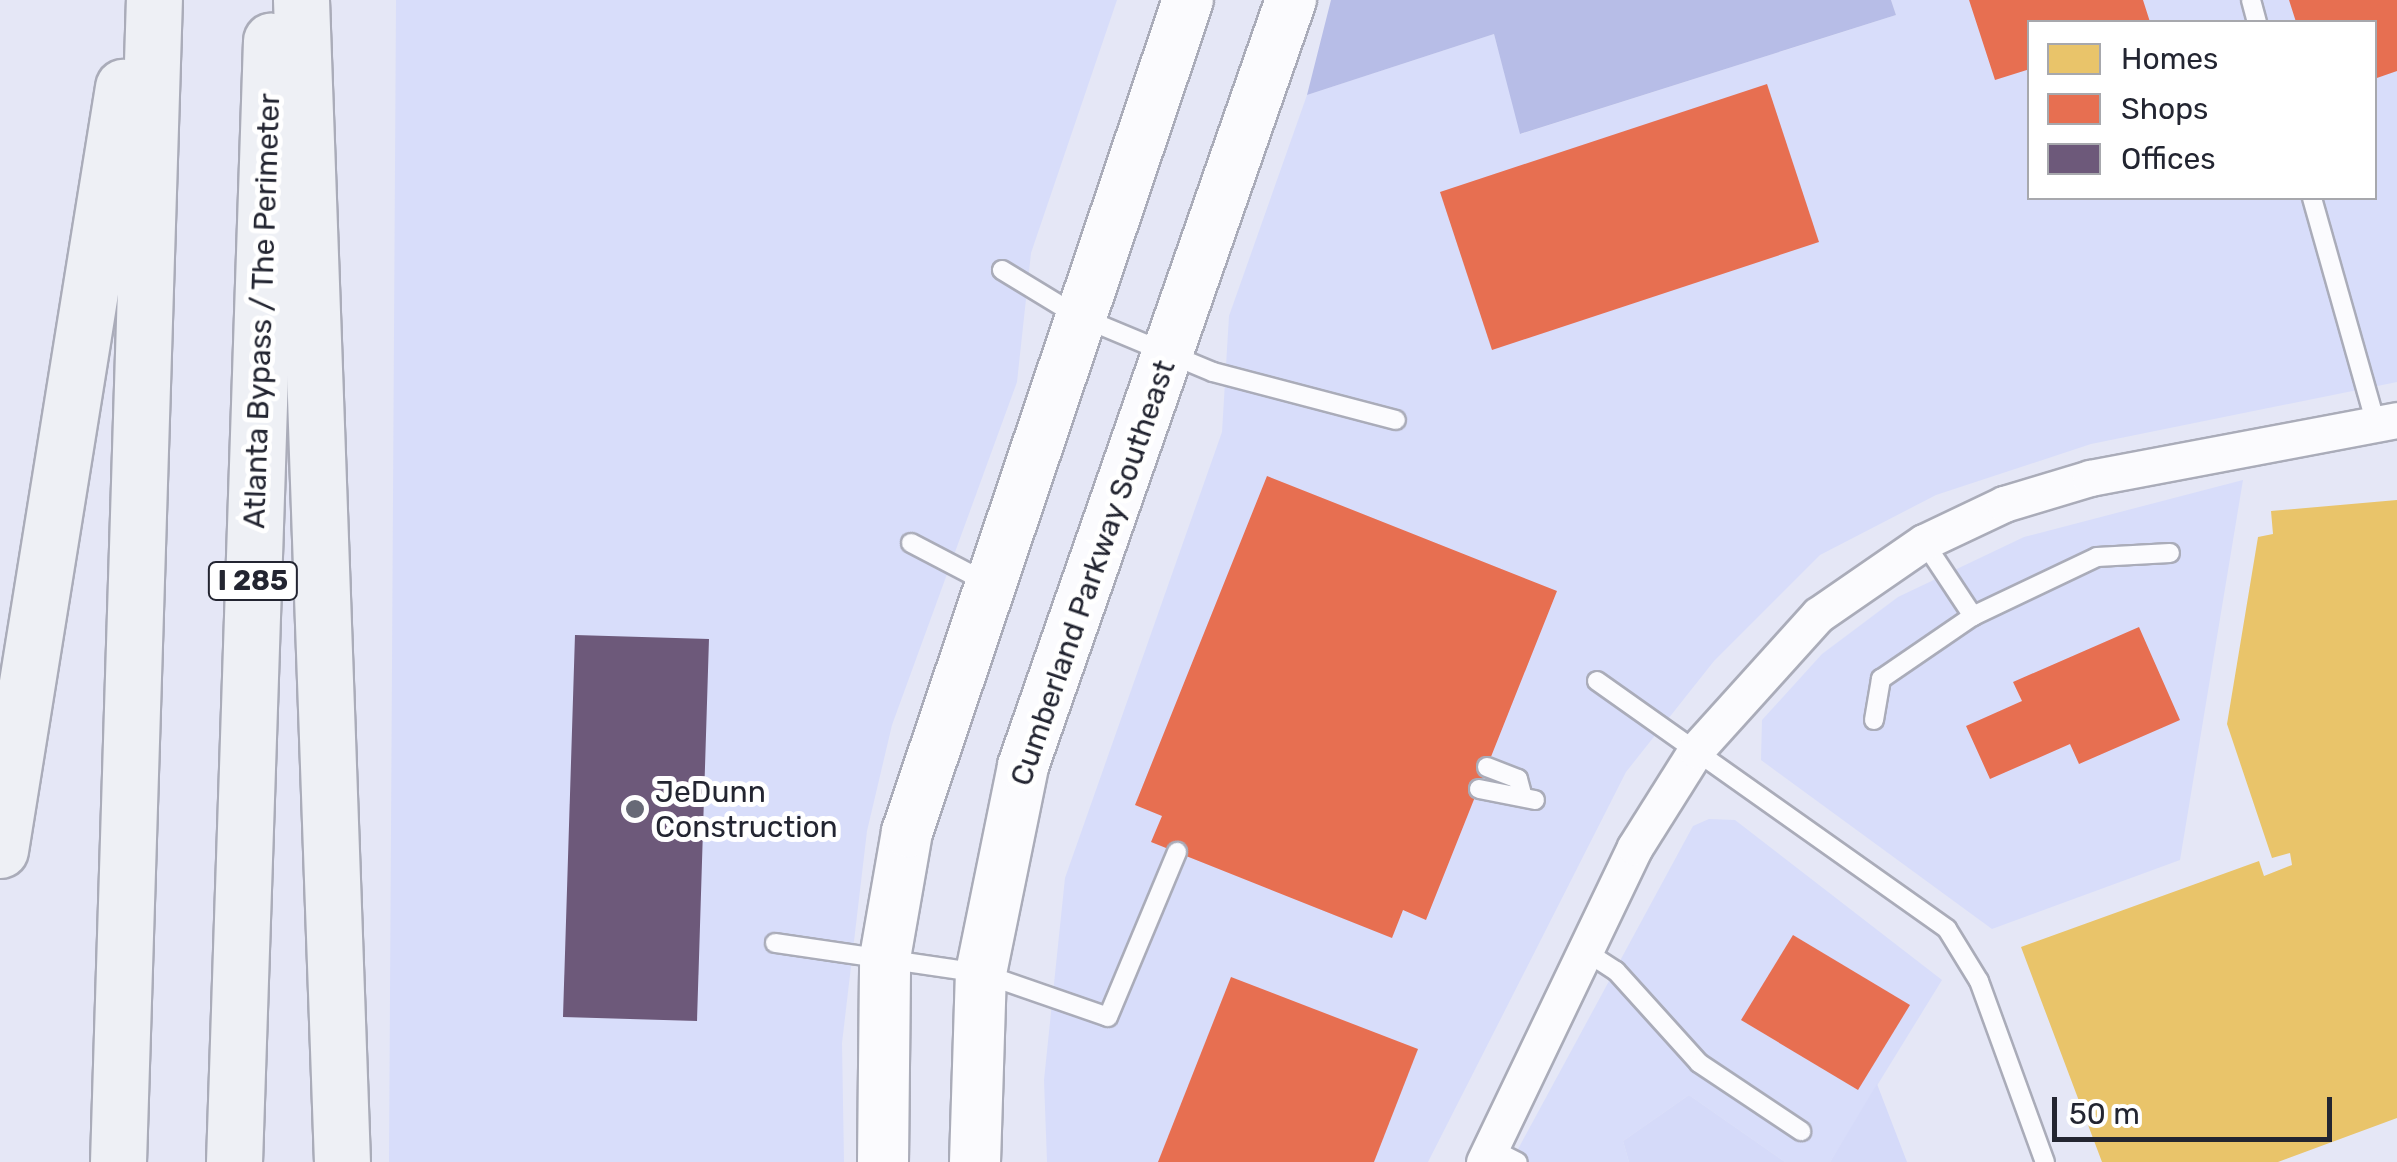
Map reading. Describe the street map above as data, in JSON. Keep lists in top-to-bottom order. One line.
{"streets":{"highway":["Atlanta Bypass / The Perimeter","I 285"],"main road":["Cumberland Parkway Southeast"]},"places":["JeDunn Construction"],"legend":["Homes","Shops","Offices"],"scale_bar":"50 m"}
